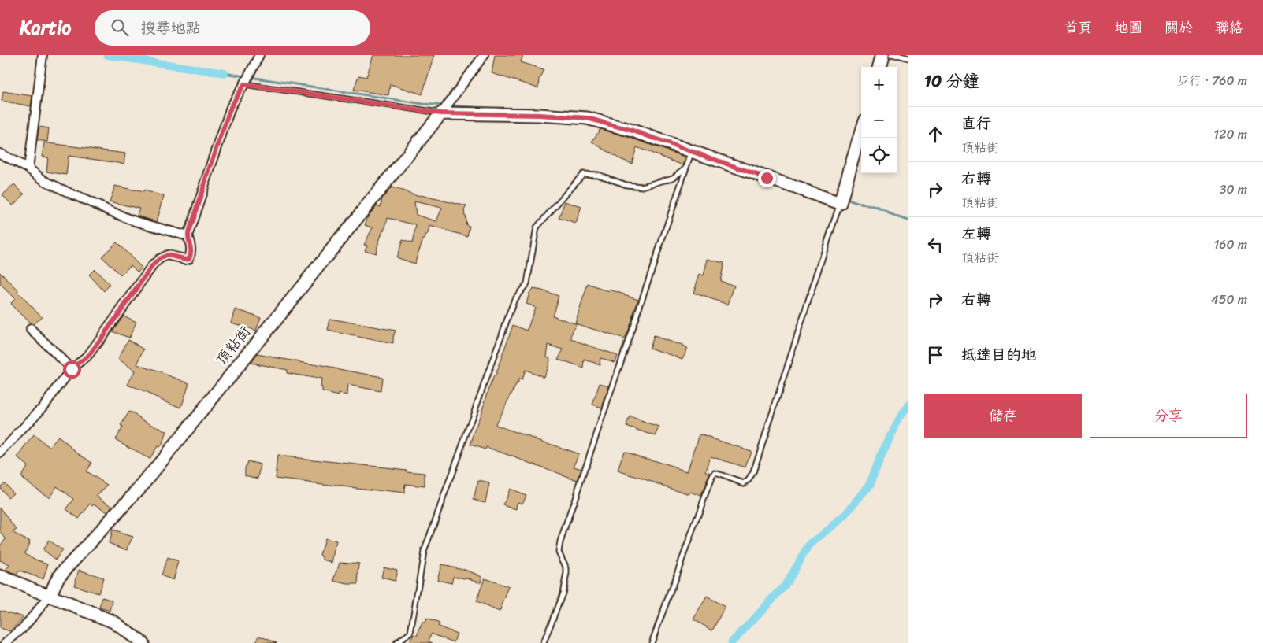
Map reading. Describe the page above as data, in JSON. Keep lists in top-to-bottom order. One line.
{"streets":{"street":["頂粘街"]},"page":{"header":"Kartio","search":"搜尋地點","nav":["首頁","地圖","關於","聯絡"],"heading":["10 分鐘","步行 · 760 m"],"map_buttons":["+","−"],"list":[["直行","頂粘街","120 m"],["右轉","頂粘街","30 m"],["左轉","頂粘街","160 m"],["右轉","450 m"],"抵達目的地"],"buttons":["儲存","分享"]}}
